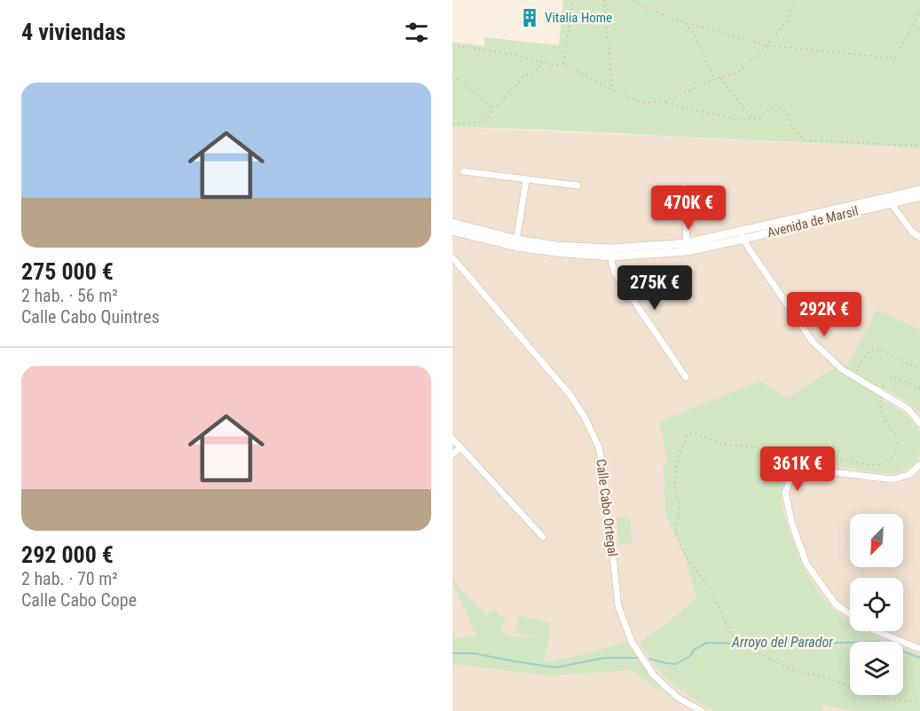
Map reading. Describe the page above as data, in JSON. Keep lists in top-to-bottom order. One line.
{"streets":{"street":["Avenida de Marsil","Calle Cabo Ortegal"]},"water":["Arroyo del Parador"],"places":{"building":["Vitalia Home"]},"north":"bottom left","page":{"heading":"4 viviendas","list":[{"name":"275 000 €","note":"2 hab. · 56 m² · Calle Cabo Quintres"},{"name":"292 000 €","note":"2 hab. · 70 m² · Calle Cabo Cope"}],"price":["470K €","275K €","292K €","361K €"]}}
